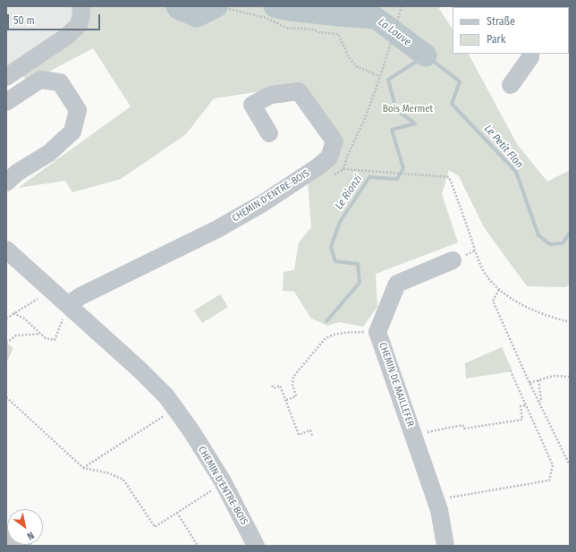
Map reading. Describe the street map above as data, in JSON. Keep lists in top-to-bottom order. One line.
{"streets":{"street":["CHEMIN D'ENTRE-BOIS","CHEMIN DE MAILLEFER"]},"water":["La Louve","Le Petit Flon","Le Rionzi"],"parks":["Bois Mermet"],"legend":["Straße","Park"],"scale_bar":"50 m","north":"bottom right"}
